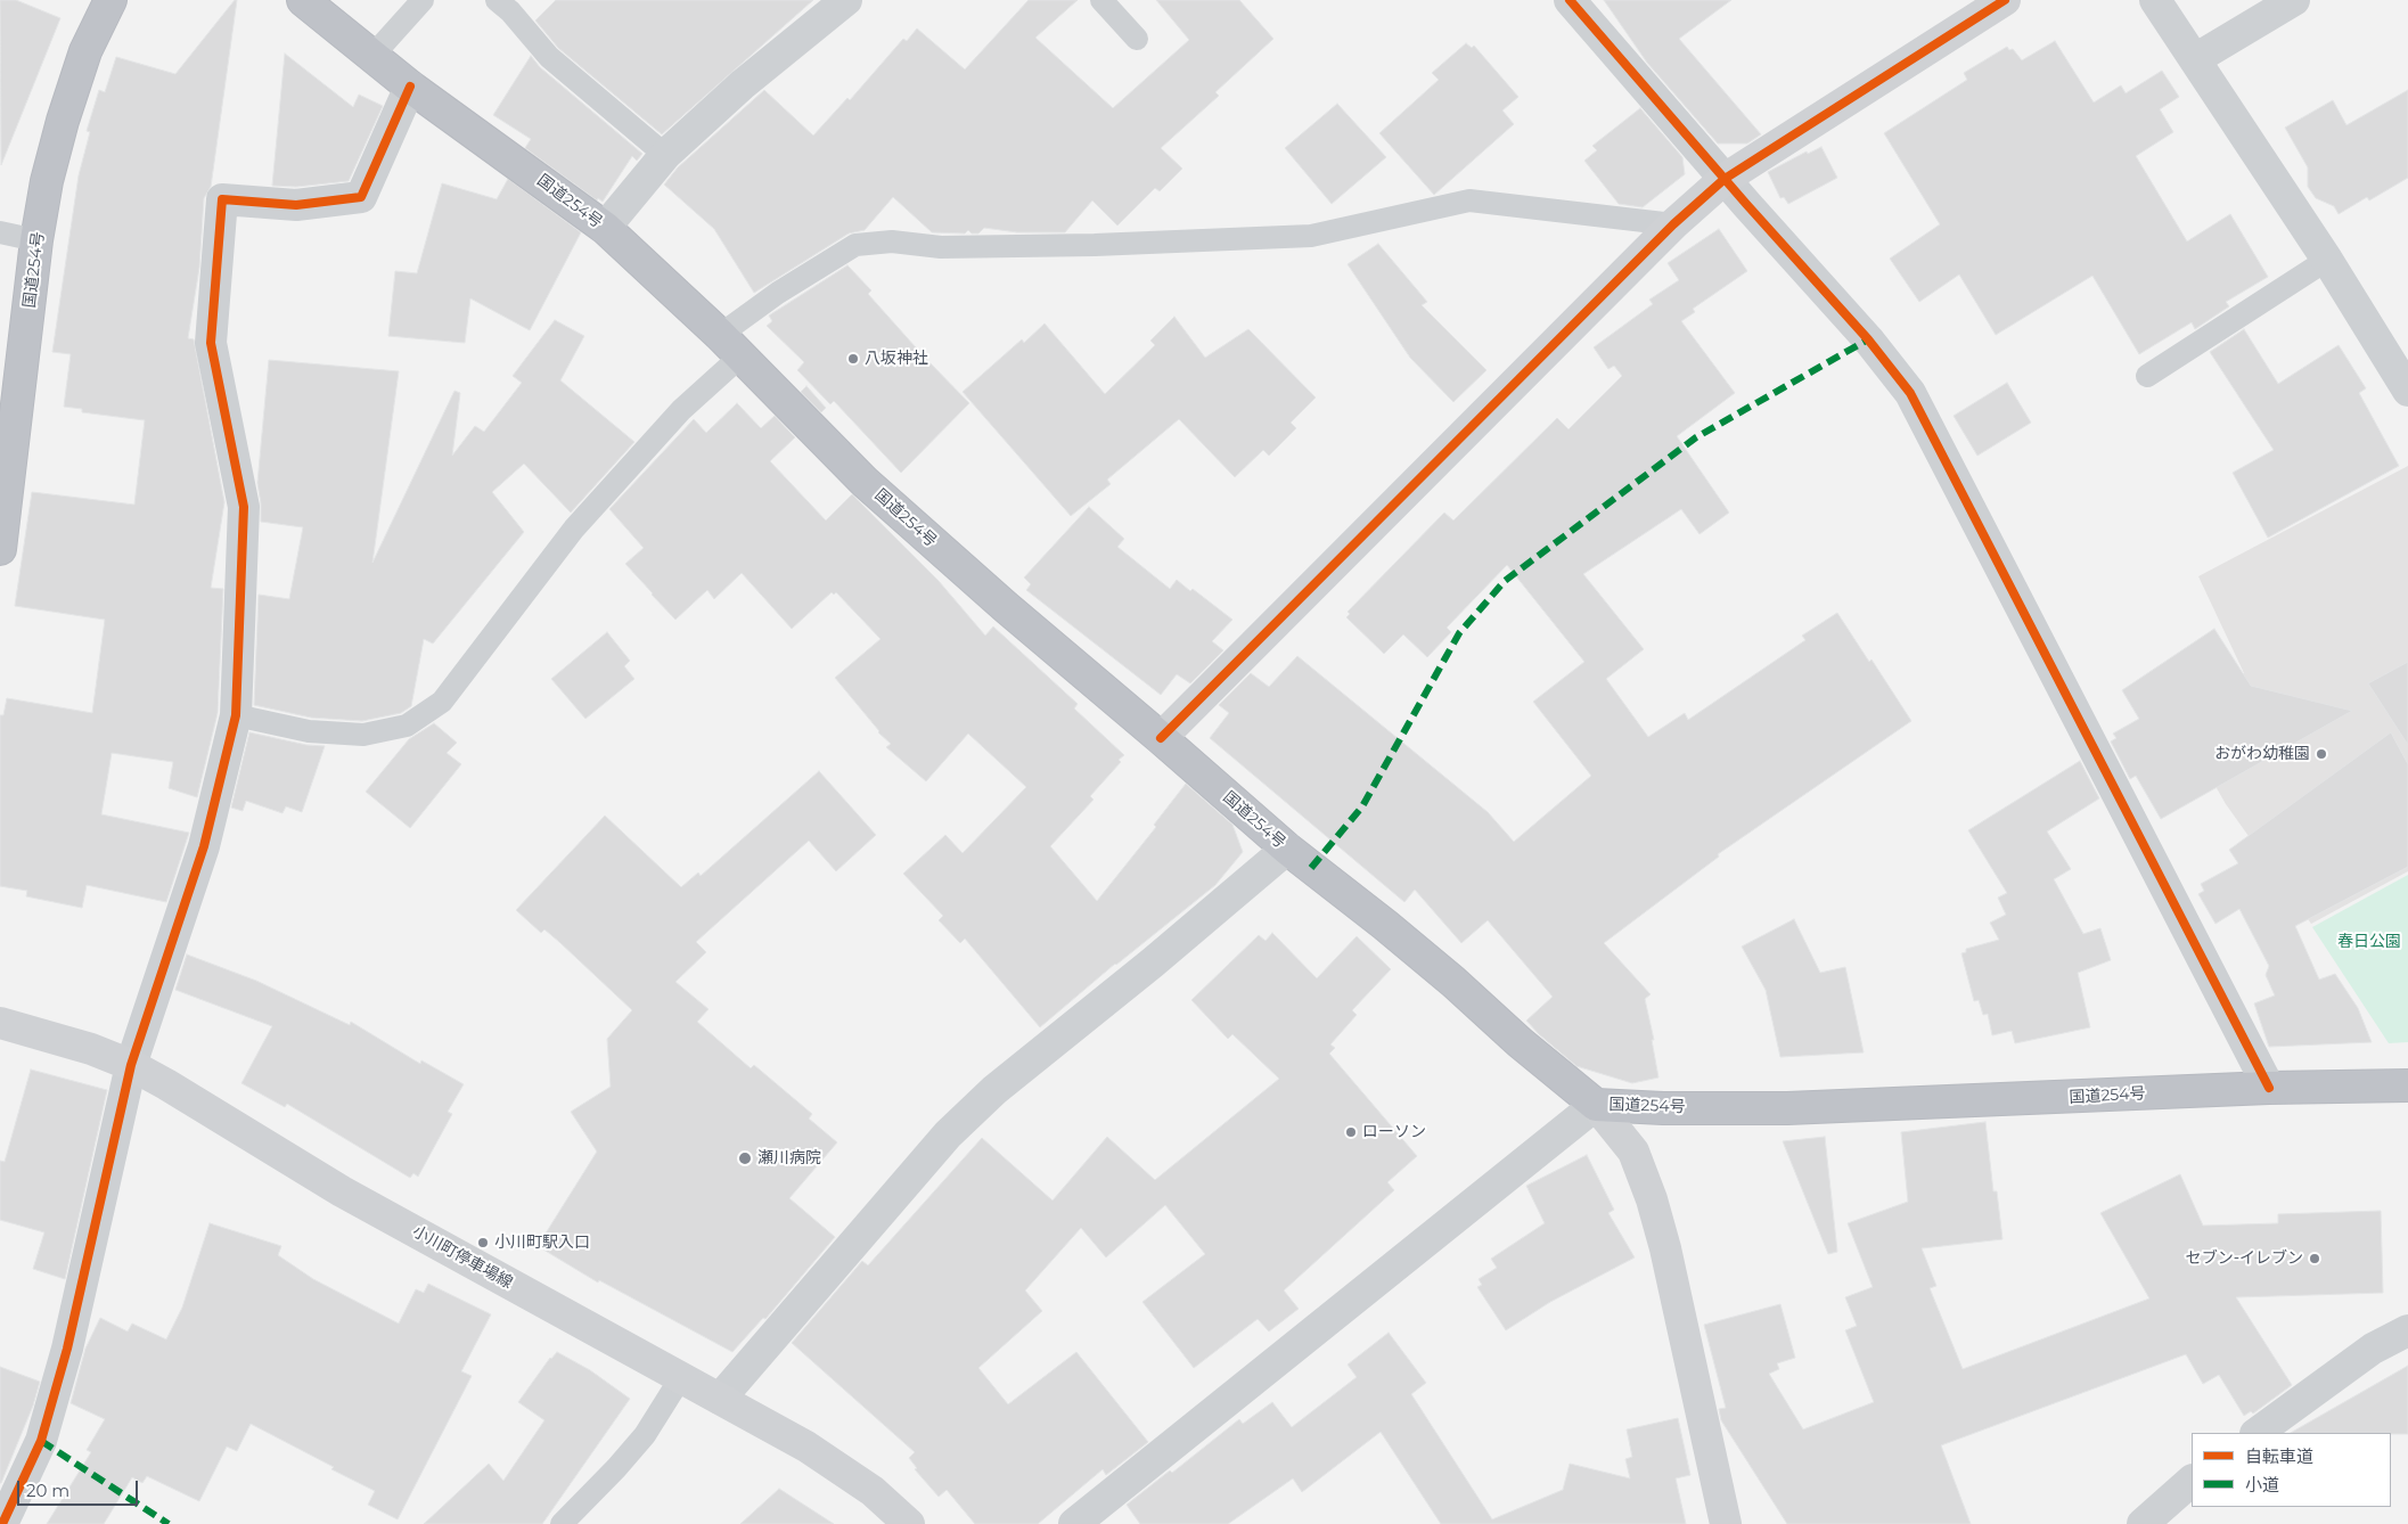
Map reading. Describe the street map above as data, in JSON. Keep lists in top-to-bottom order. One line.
{"streets":{"highway":["国道254号"],"street":["小川町停車場線"]},"parks":["春日公園"],"places":["八坂神社","おがわ幼稚園","ローソン","瀬川病院","小川町駅入口","セブン-イレブン"],"legend":["自転車道","小道"],"scale_bar":"20 m"}
